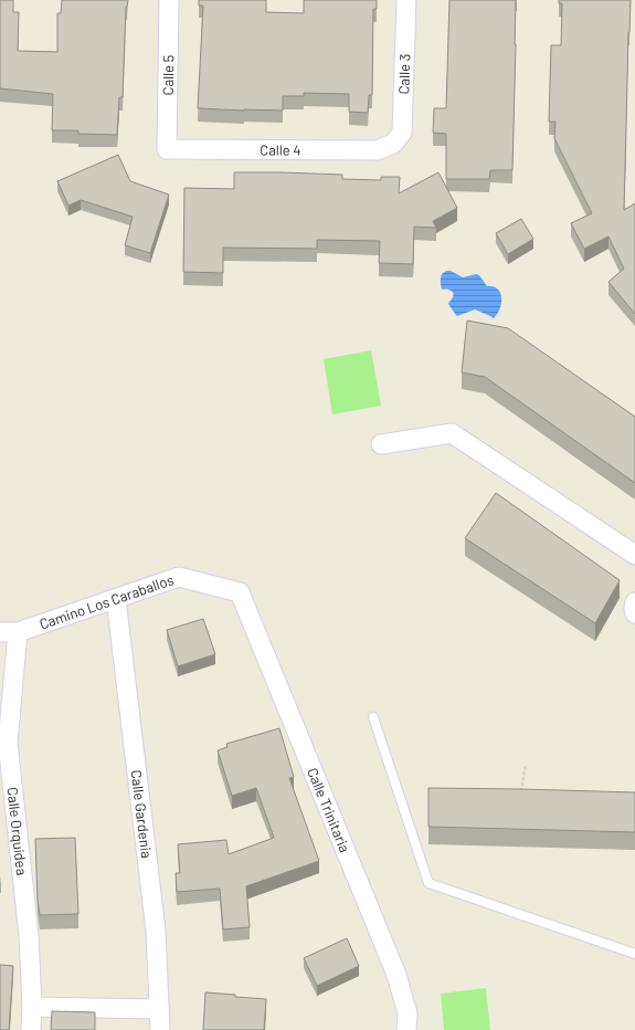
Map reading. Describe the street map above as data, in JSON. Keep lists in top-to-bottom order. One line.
{"streets":{"street":["Calle 3","Calle 5","Calle 4","Camino Los Caraballos","Calle Trinitaria","Calle Gardenia","Calle Orquídea"]},"crossings":[["Calle 3","Calle 4"],["Calle 5","Calle 4"],["Camino Los Caraballos","Calle Trinitaria"],["Camino Los Caraballos","Calle Gardenia"],["Camino Los Caraballos","Calle Orquídea"]]}
